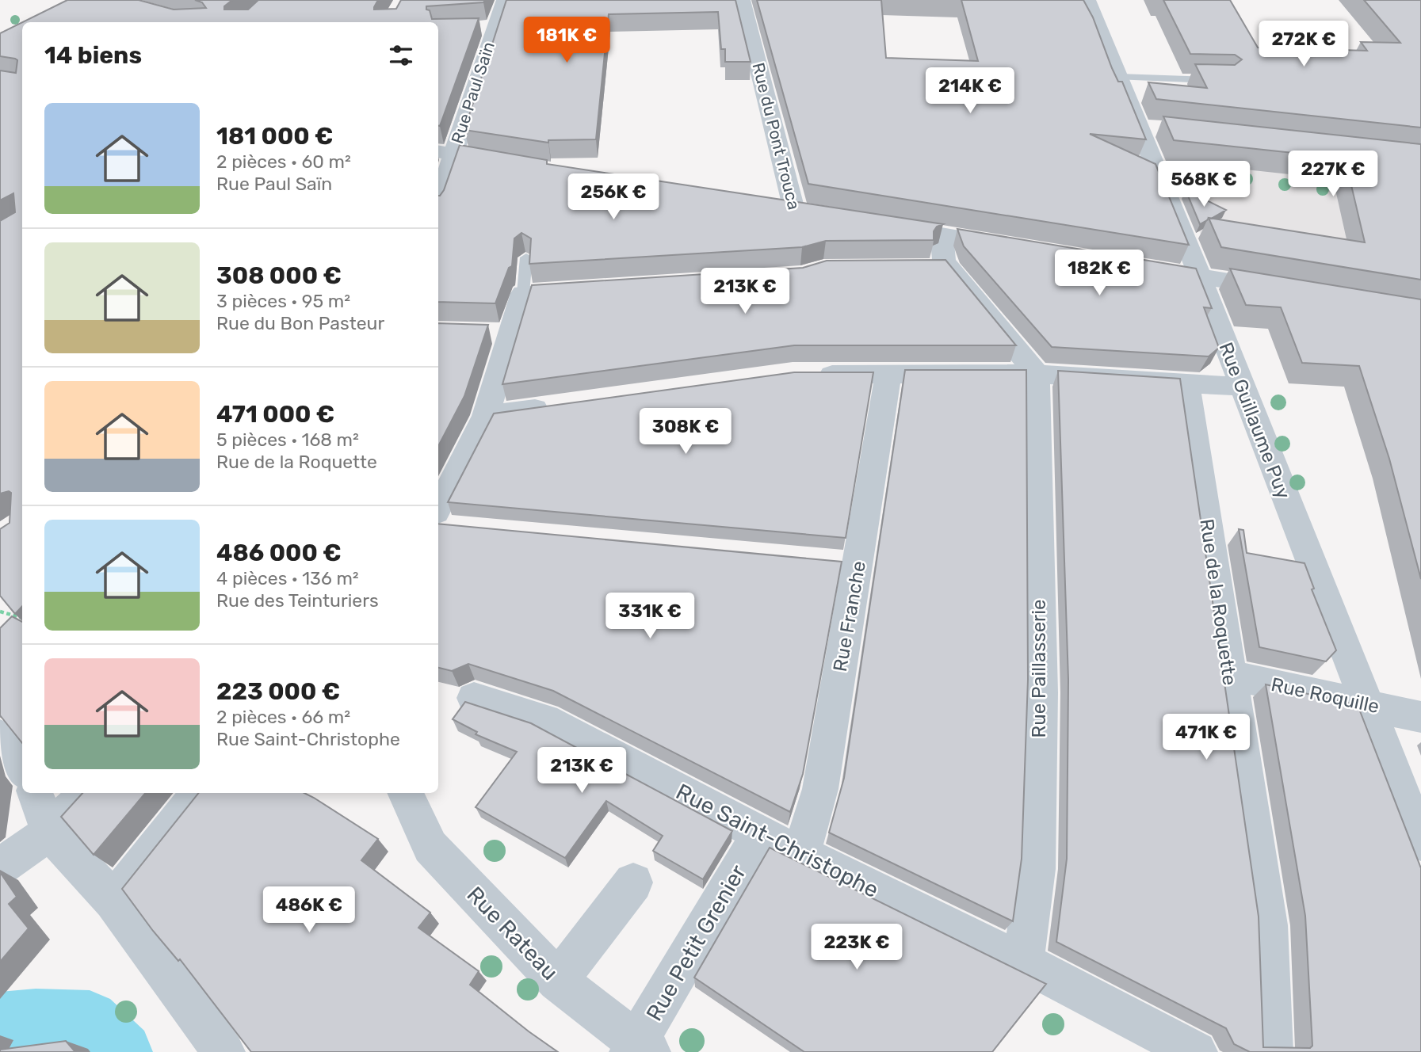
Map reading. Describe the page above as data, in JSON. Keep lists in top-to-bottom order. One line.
{"streets":{"street":["Rue Paul Saïn","Rue du Pont Trouca","Rue Guillaume Puy","Rue de la Roquette","Rue Franche","Rue Paillasserie","Rue Roquille","Rue Saint-Christophe","Rue Rateau","Rue Petit Grenier"]},"crossings":[["Rue Guillaume Puy","Rue Roquille"],["Rue de la Roquette","Rue Roquille"],["Rue Franche","Rue Saint-Christophe"],["Rue Paillasserie","Rue Saint-Christophe"],["Rue Saint-Christophe","Rue Petit Grenier"],["Rue Rateau","Rue Petit Grenier"]],"page":{"price":["181K €","272K €","214K €","227K €","568K €","256K €","182K €","213K €","308K €","331K €","471K €","213K €","486K €","223K €"],"heading":"14 biens","list":[{"name":"181 000 €","note":"2 pièces · 60 m² · Rue Paul Saïn"},{"name":"308 000 €","note":"3 pièces · 95 m² · Rue du Bon Pasteur"},{"name":"471 000 €","note":"5 pièces · 168 m² · Rue de la Roquette"},{"name":"486 000 €","note":"4 pièces · 136 m² · Rue des Teinturiers"},{"name":"223 000 €","note":"2 pièces · 66 m² · Rue Saint-Christophe"}]}}
